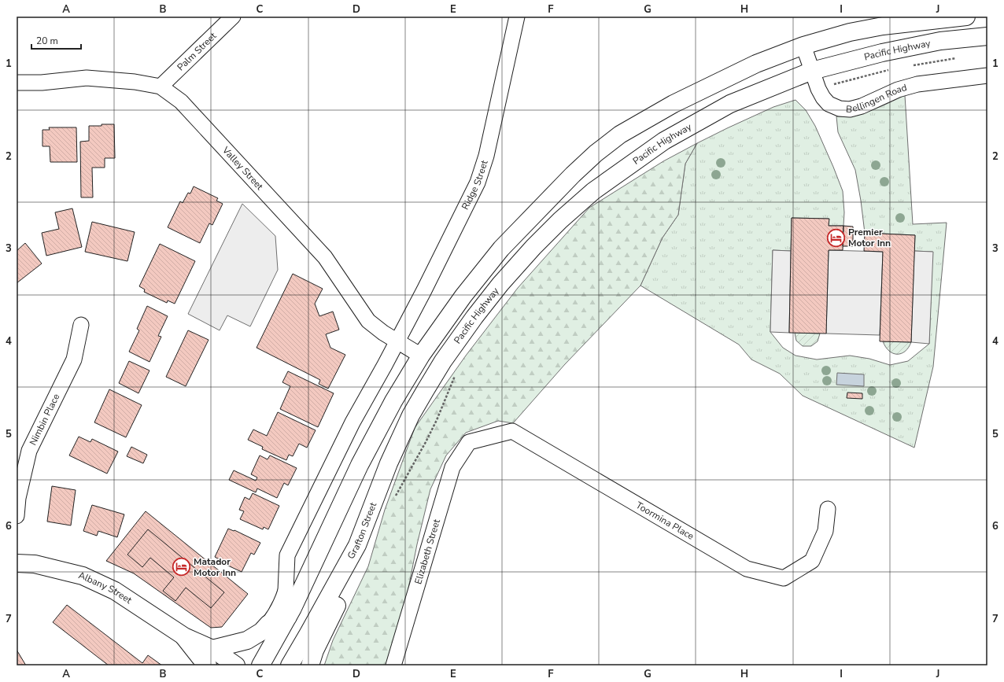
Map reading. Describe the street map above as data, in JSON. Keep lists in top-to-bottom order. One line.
{"streets":{"main road":["Pacific Highway","Grafton Street","Albany Street"],"street":["Palm Street","Bellingen Road","Valley Street","Ridge Street","Nimbin Place","Toormina Place","Elizabeth Street"]},"crossings":[["Pacific Highway","Bellingen Road"],["Pacific Highway","Grafton Street"],["Palm Street","Valley Street"],["Valley Street","Ridge Street"],["Toormina Place","Elizabeth Street"]],"places":{"hotel":["Premier Motor Inn","Matador Motor Inn"]},"scale_bar":"20 m","grid":{"columns":["A","B","C","D","E","F","G","H","I","J"],"rows":["1","2","3","4","5","6","7"]}}
